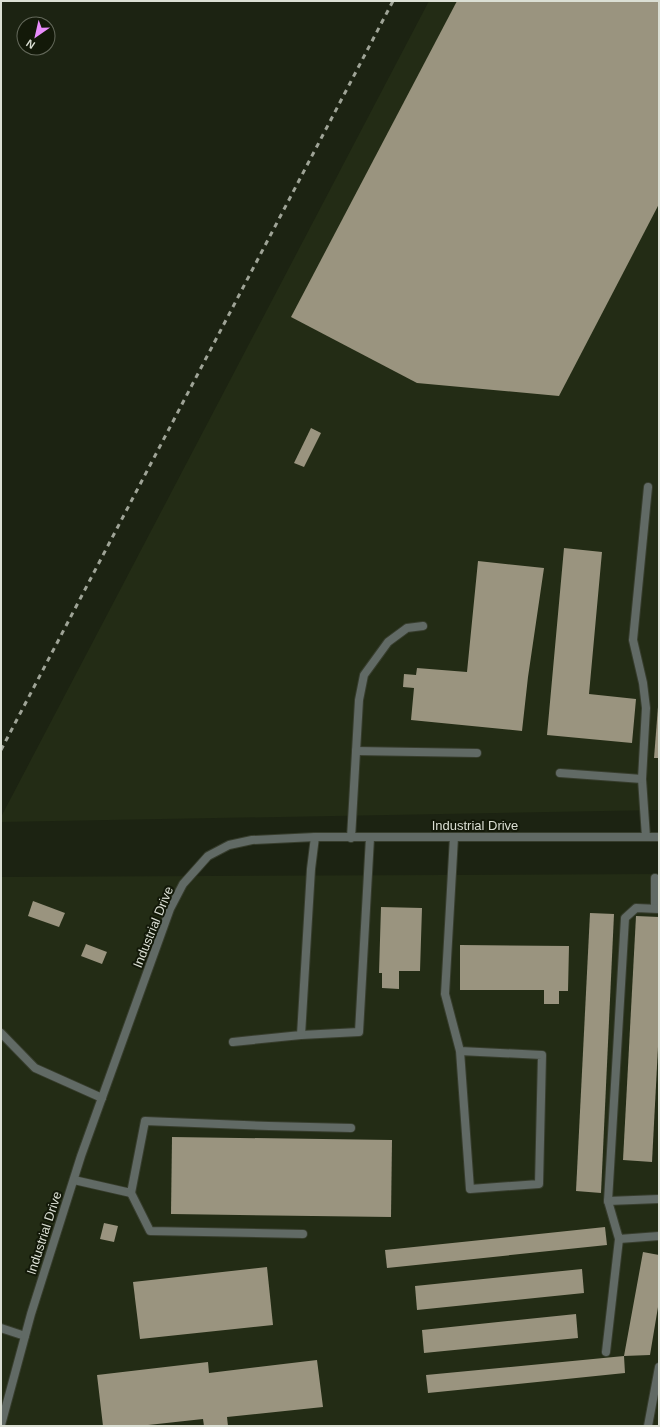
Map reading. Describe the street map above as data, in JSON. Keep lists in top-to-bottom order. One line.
{"streets":{"street":["Industrial Drive"]},"north":"bottom left"}
